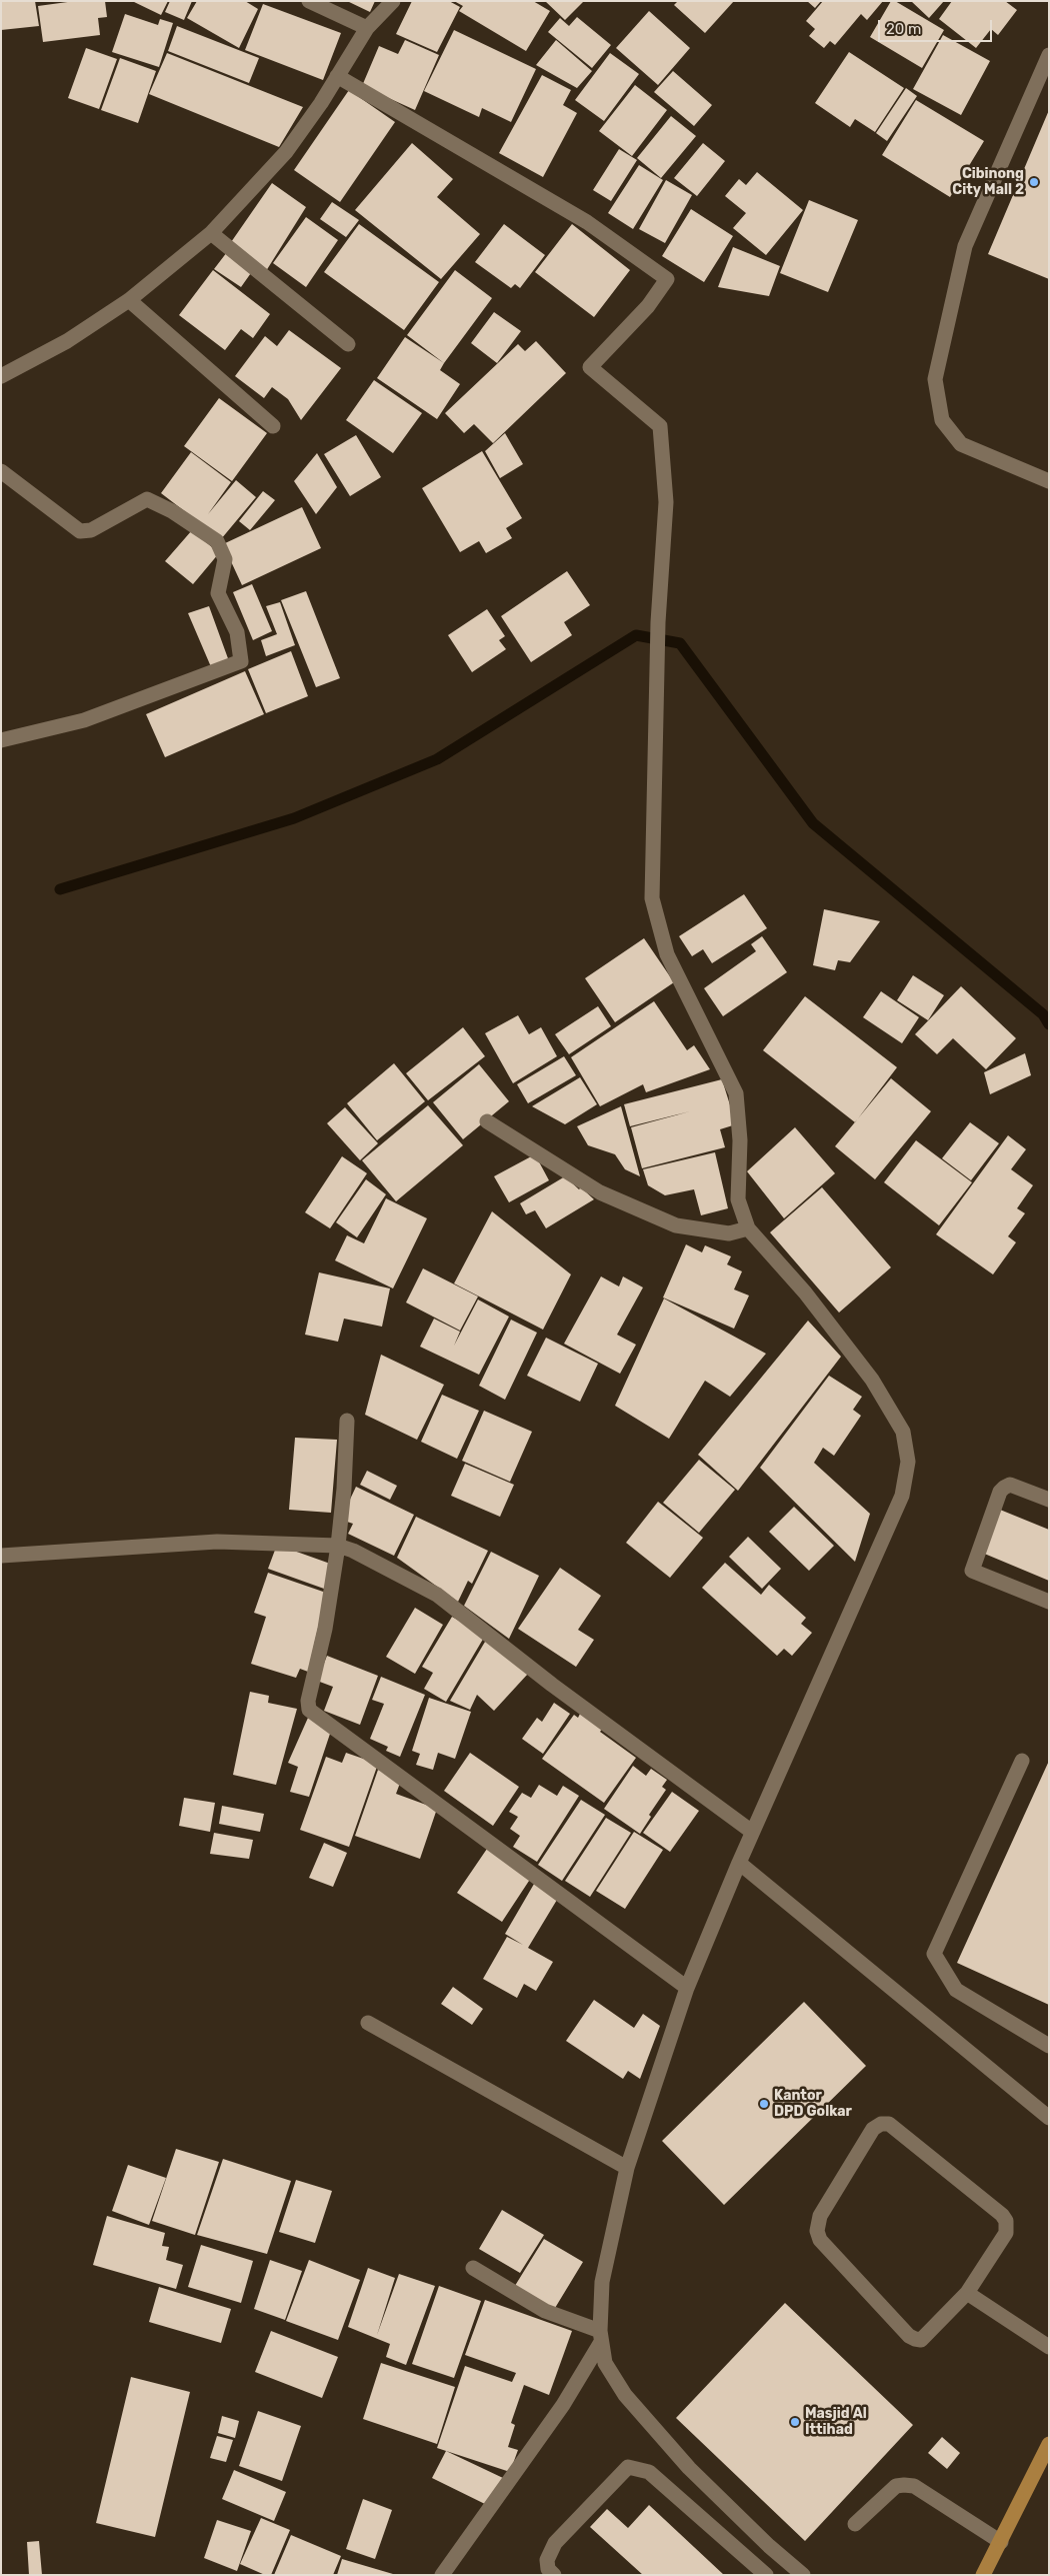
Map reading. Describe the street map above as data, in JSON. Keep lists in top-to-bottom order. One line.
{"places":["Cibinong City Mall 2","Kantor DPD Golkar","Masjid Al Ittihad"],"scale_bar":"20 m"}
